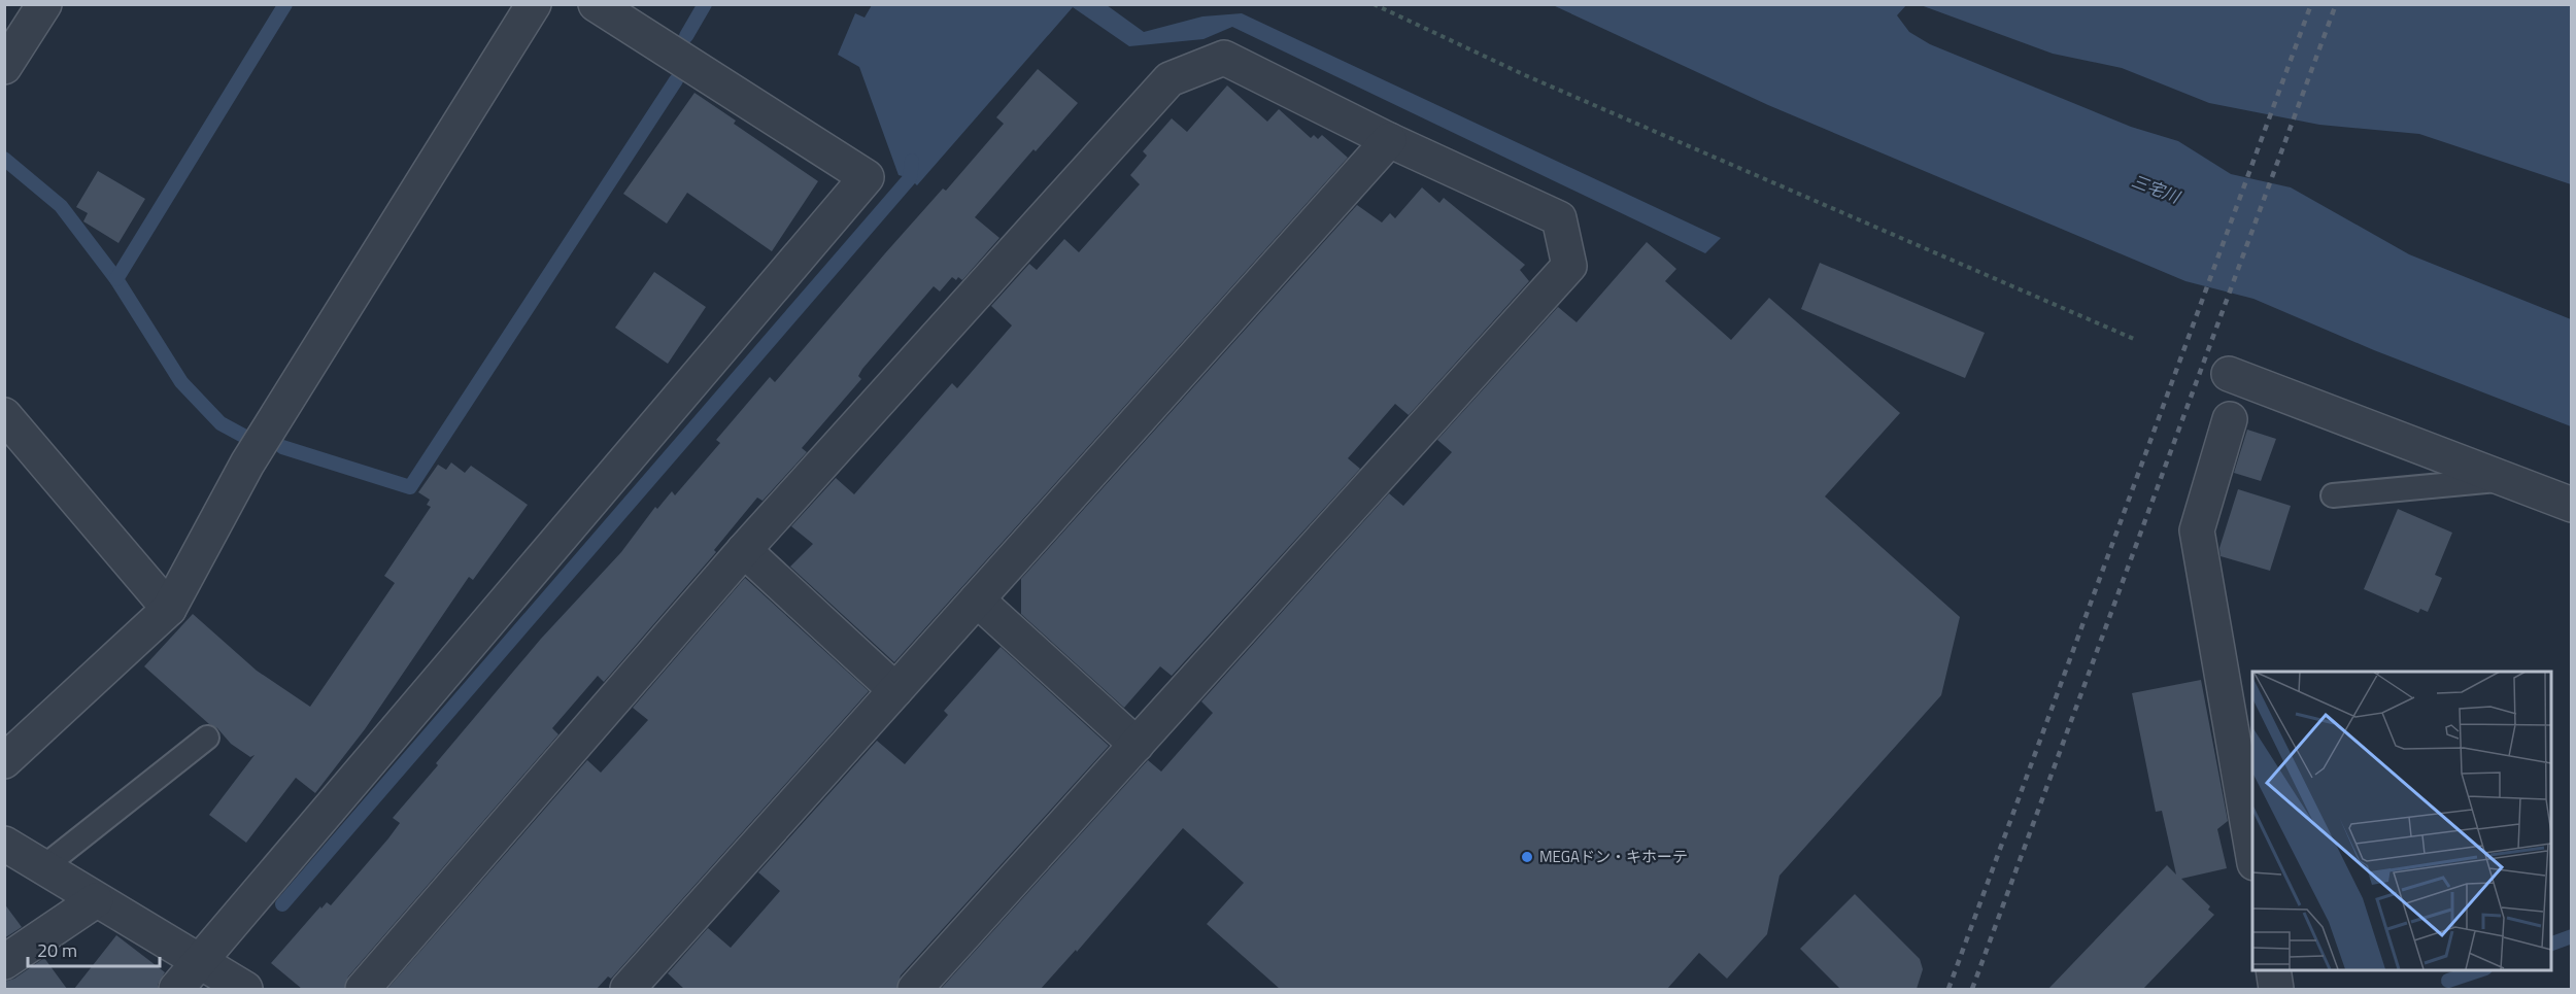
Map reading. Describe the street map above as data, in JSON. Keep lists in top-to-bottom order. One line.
{"water":["三宅川"],"places":["MEGAドン・キホーテ"],"scale_bar":"20 m"}
